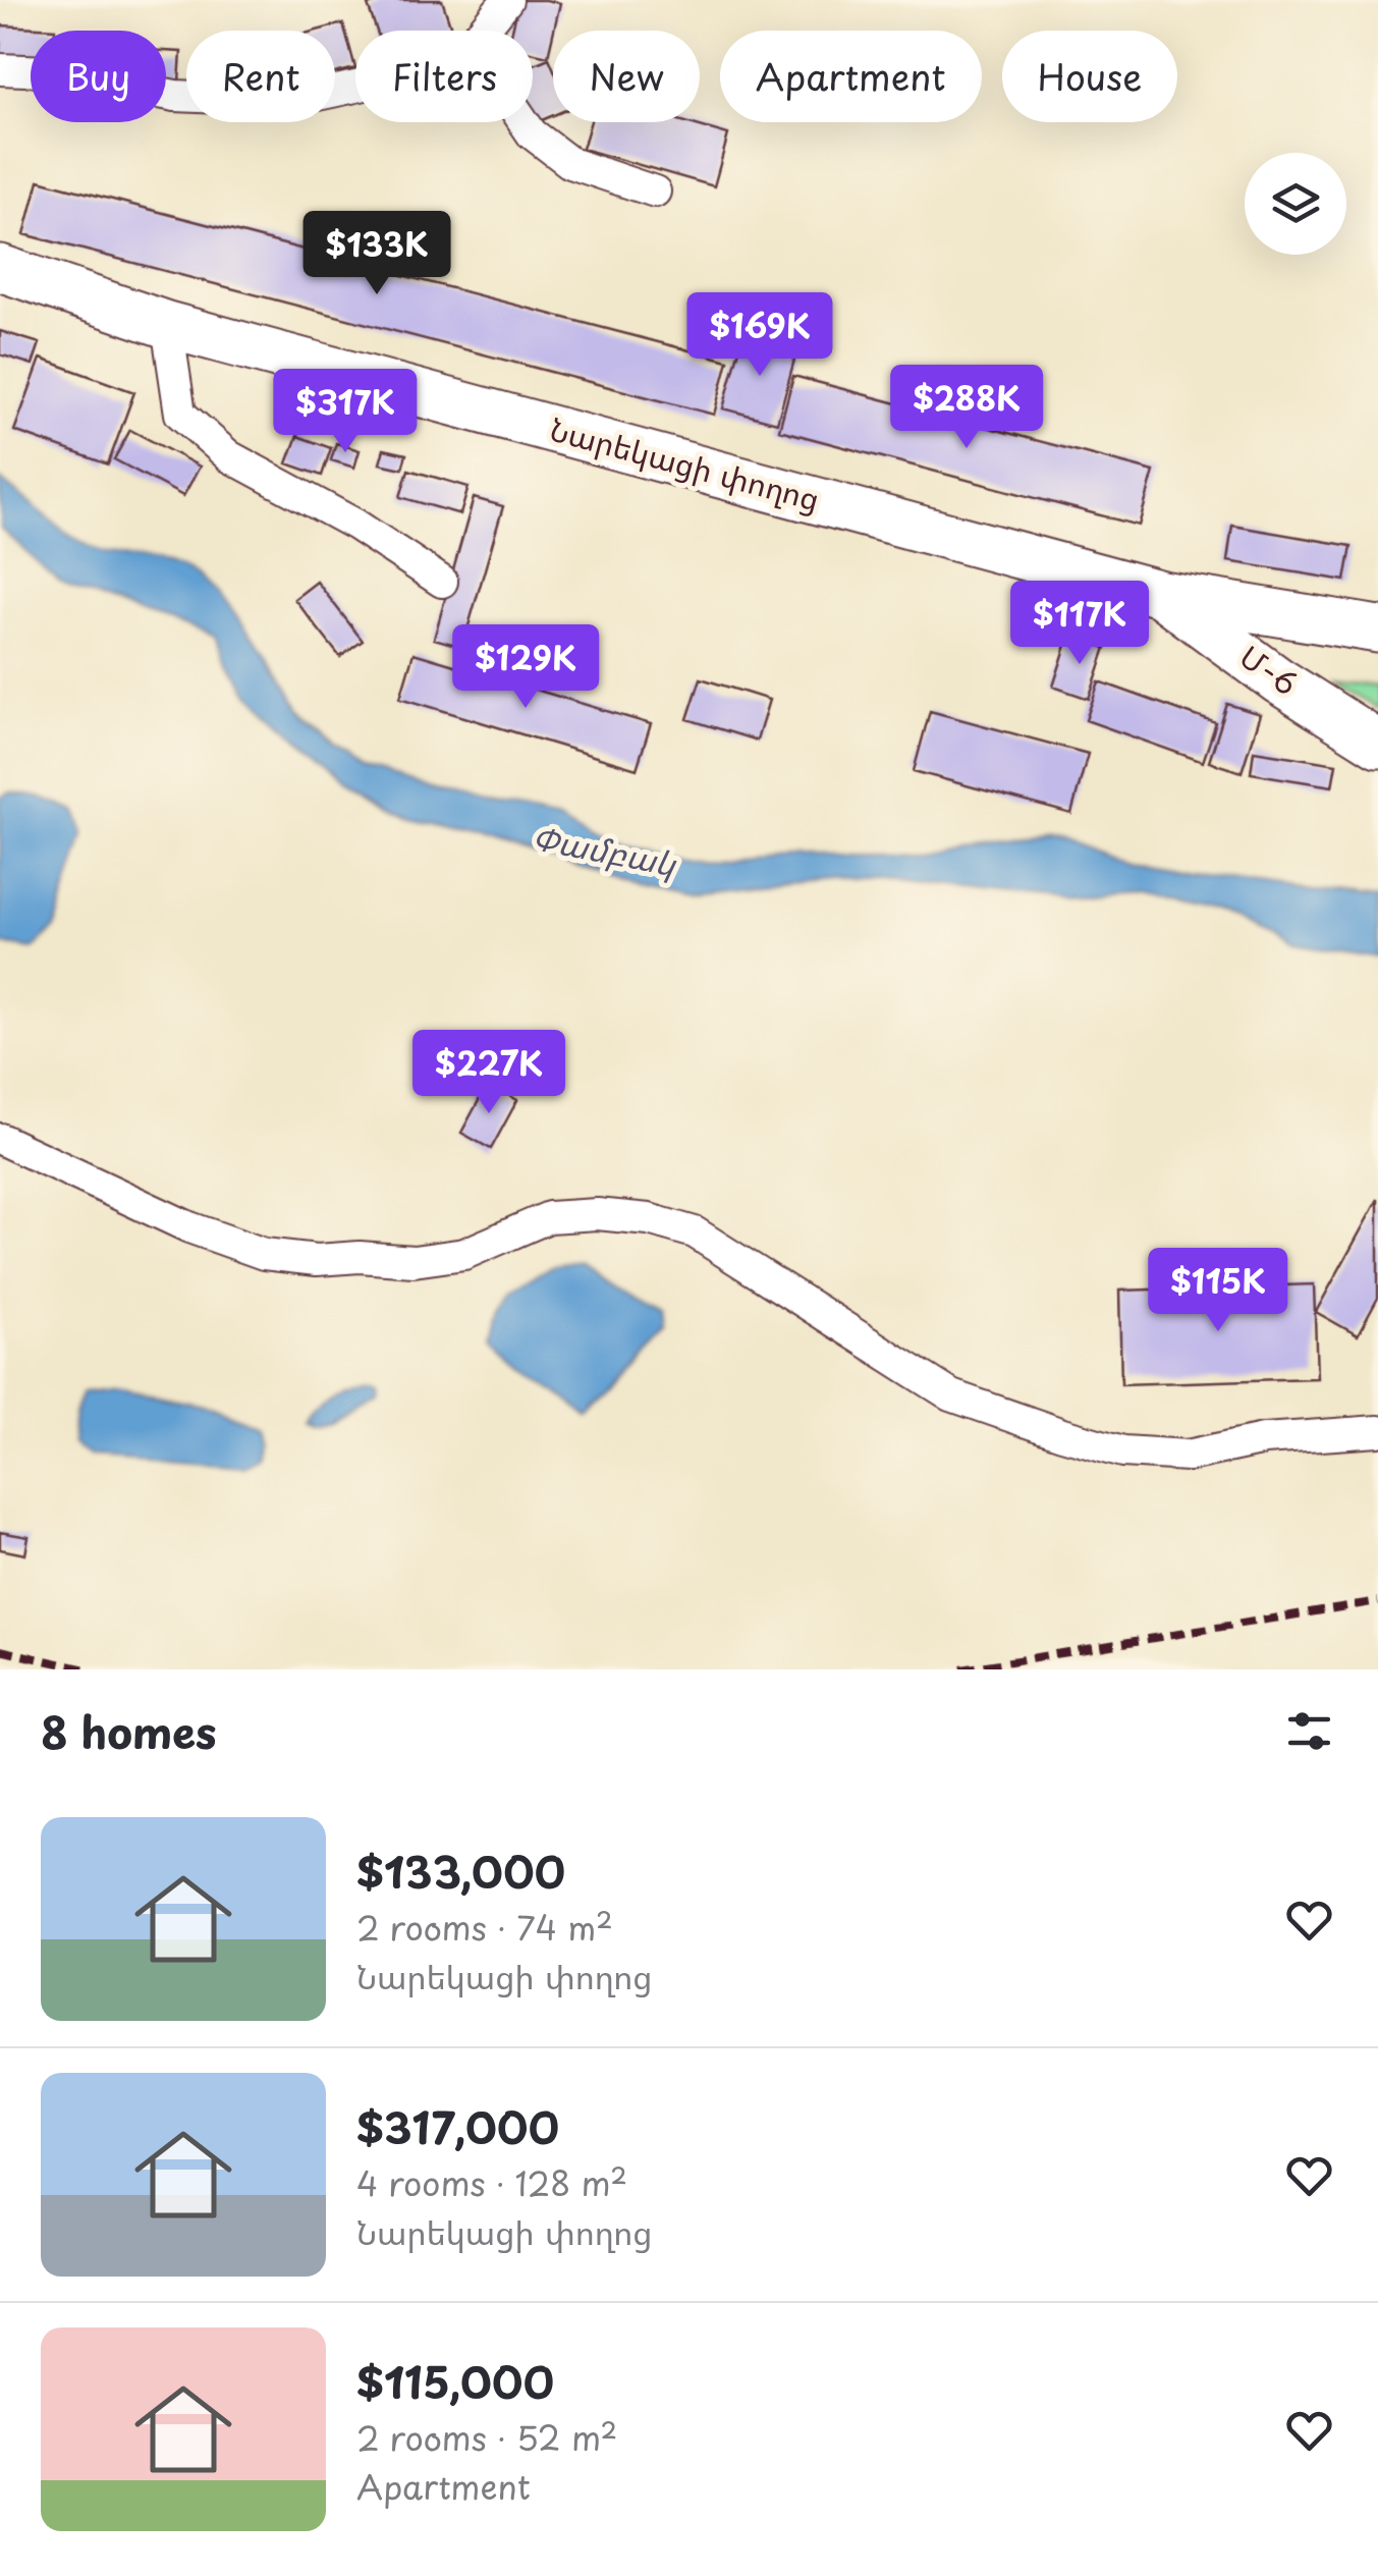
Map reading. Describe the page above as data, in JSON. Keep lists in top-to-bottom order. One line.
{"streets":{"highway":["Նարեկացի փողոց","Մ-6"]},"crossings":[["Նարեկացի փողոց","Մ-6"]],"water":["Փամբակ"],"page":{"chip":["Buy","Rent","Filters","New","Apartment","House"],"price":["$133K","$169K","$288K","$317K","$117K","$129K","$227K","$115K"],"heading":"8 homes","list":[{"name":"$133,000","note":"2 rooms · 74 m² · Նարեկացի փողոց"},{"name":"$317,000","note":"4 rooms · 128 m² · Նարեկացի փողոց"},{"name":"$115,000","note":"2 rooms · 52 m² · Apartment"}]}}
